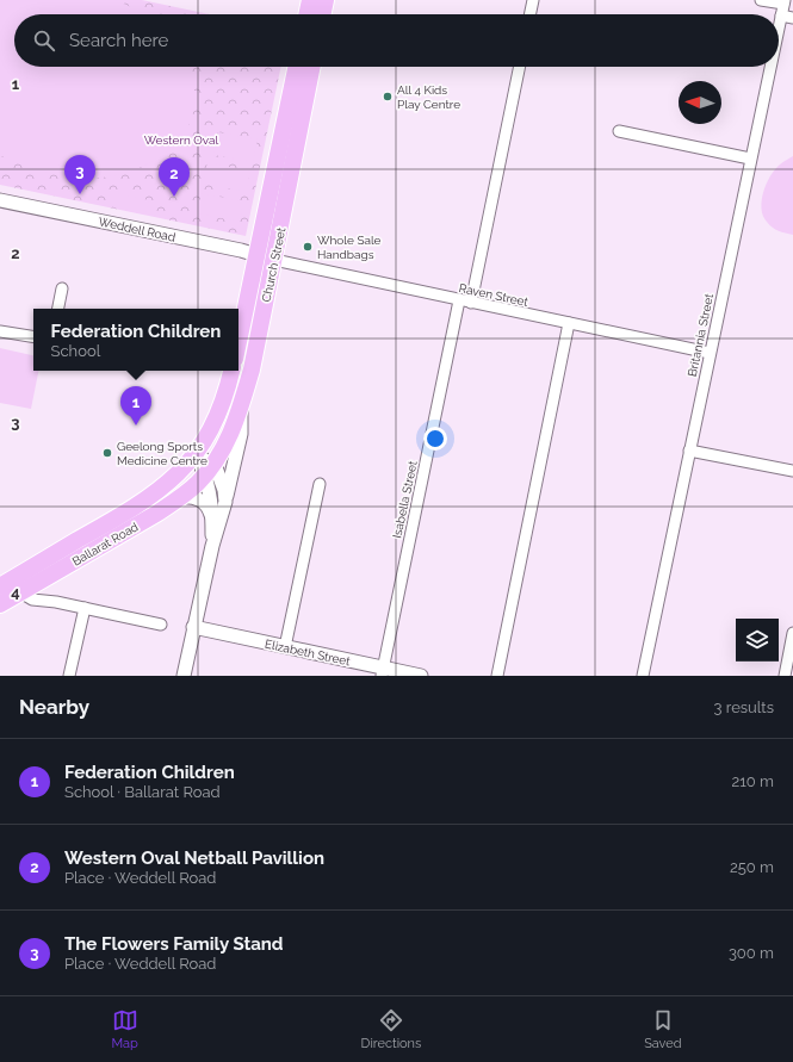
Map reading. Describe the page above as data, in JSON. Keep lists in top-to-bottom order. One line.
{"streets":{"highway":["Church Street","Ballarat Road"],"street":["Weddell Road","Raven Street","Britannia Street","Isabella Street","Elizabeth Street"]},"crossings":[["Weddell Road","Church Street"],["Weddell Road","Raven Street"],["Church Street","Raven Street"],["Church Street","Ballarat Road"],["Raven Street","Britannia Street"],["Raven Street","Isabella Street"],["Isabella Street","Elizabeth Street"]],"parks":["Western Oval"],"places":["All 4 Kids Play Centre","Whole Sale Handbags","Geelong Sports Medicine Centre"],"north":"left","page":{"search":"Search here","pins":["3","2","1"],"popup":["Federation Children","School"],"heading":["Nearby","3 results"],"list":[{"mark":"1","name":"Federation Children","note":"School · Ballarat Road","value":"210 m"},{"mark":"2","name":"Western Oval Netball Pavillion","note":"Place · Weddell Road","value":"250 m"},{"mark":"3","name":"The Flowers Family Stand","note":"Place · Weddell Road","value":"300 m"}],"nav":["Map","Directions","Saved"]},"grid":{"rows":["1","2","3","4"]}}
